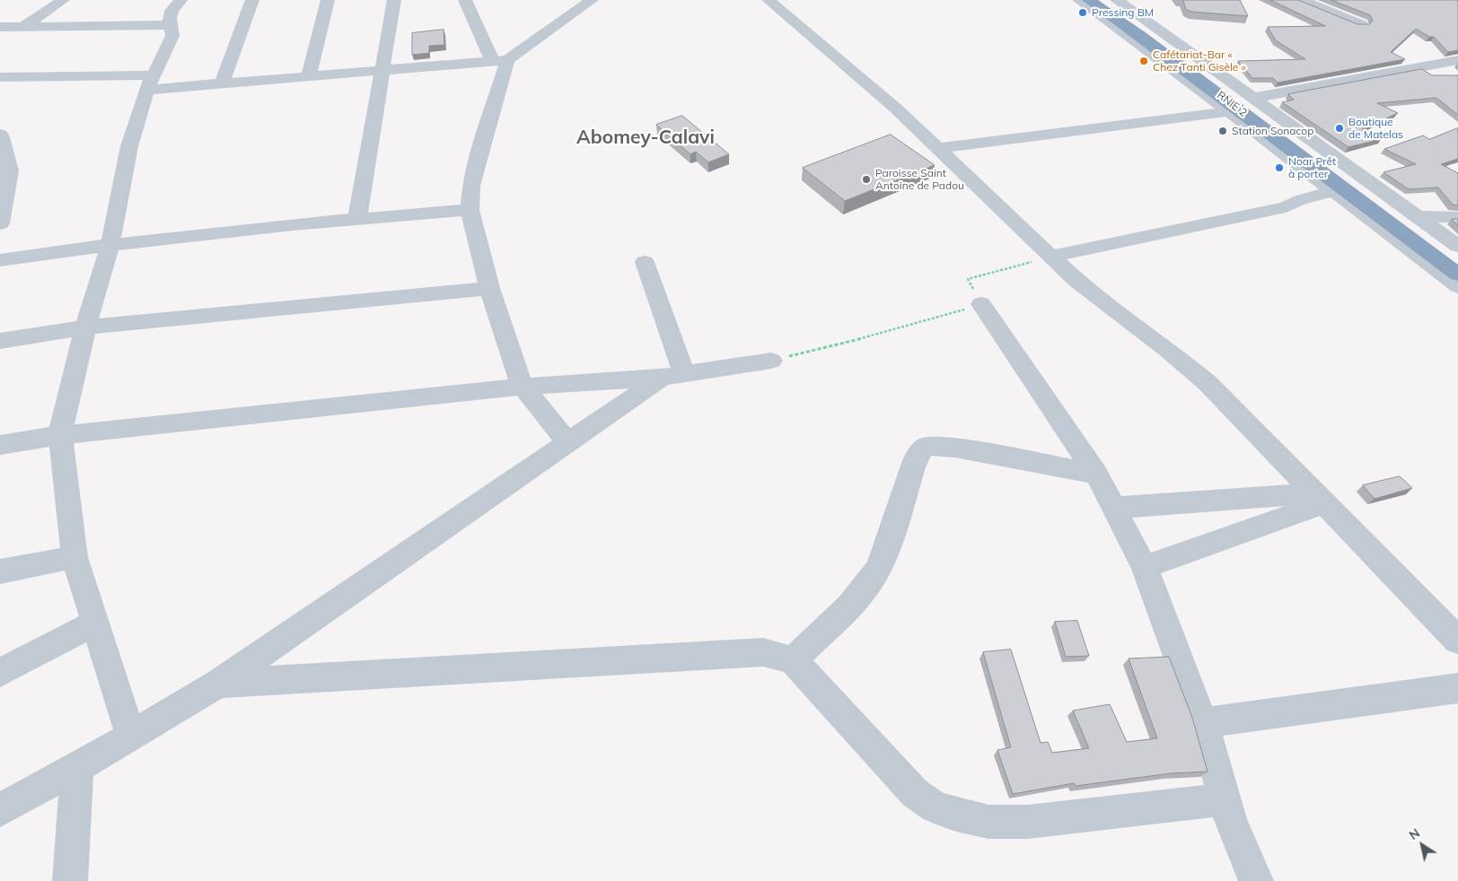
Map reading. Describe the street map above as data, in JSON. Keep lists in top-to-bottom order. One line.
{"streets":{"highway":["RNIE 2"]},"districts":["Abomey-Calavi"],"places":["Pressing BM","Cafétariat-Bar « Chez Tanti Gisèle »","Boutique de Matelas","Station Sonacop","Noar Prêt à porter","Paroisse Saint Antoine de Padou"],"north":"top left"}
